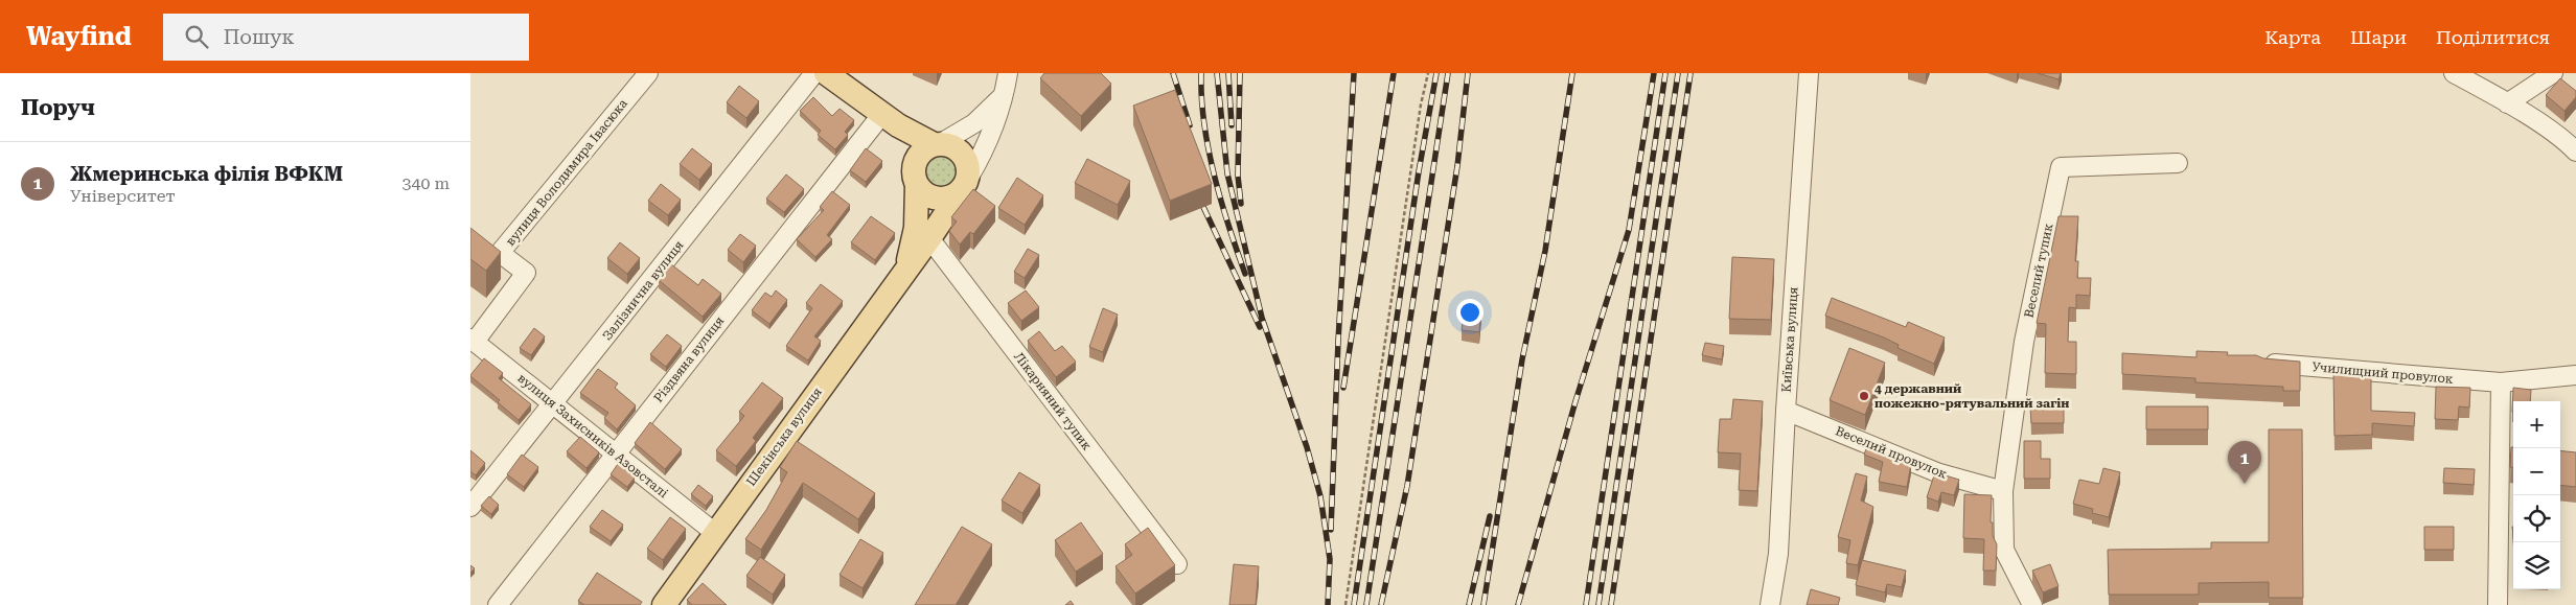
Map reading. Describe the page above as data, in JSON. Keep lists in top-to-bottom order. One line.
{"streets":{"main road":["Шекінська вулиця"],"street":["вулиця Володимира Івасюка","Веселий тупик","Залізнична вулиця","Київська вулиця","Різдвяна вулиця","Училищний провулок","Лікарняний тупик","вулиця Захисників Азовсталі","Веселий провулок"]},"crossings":[["вулиця Володимира Івасюка","вулиця Захисників Азовсталі"],["Веселий тупик","Веселий провулок"],["Залізнична вулиця","вулиця Захисників Азовсталі"],["Київська вулиця","Веселий провулок"],["Різдвяна вулиця","вулиця Захисників Азовсталі"],["Лікарняний тупик","Шекінська вулиця"],["вулиця Захисників Азовсталі","Шекінська вулиця"]],"places":["4 державний пожежно-рятувальний загін"],"page":{"header":"Wayfind","search":"Пошук","nav":["Карта","Шари","Поділитися"],"heading":"Поруч","list":[{"mark":"1","name":"Жмеринська філія ВФКМ","note":"Університет","value":"340 m"}],"map_buttons":["+","−"],"pins":"1"}}
